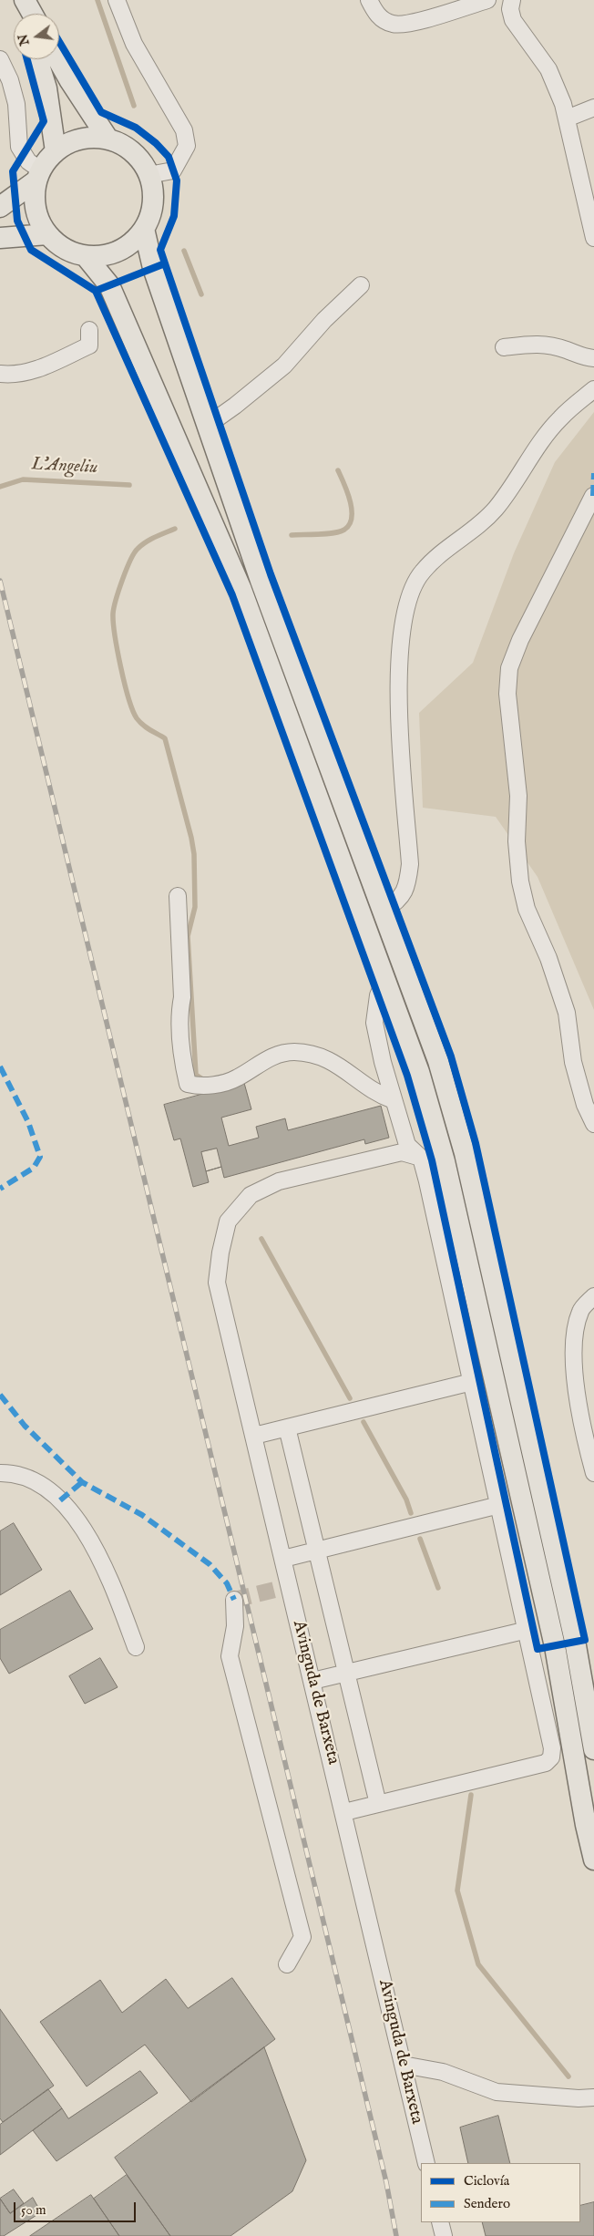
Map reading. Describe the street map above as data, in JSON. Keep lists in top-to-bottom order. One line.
{"streets":{"street":["Avinguda de Barxeta"]},"water":["L'Angeliu"],"legend":["Ciclovía","Sendero"],"scale_bar":"50 m","north":"left"}
